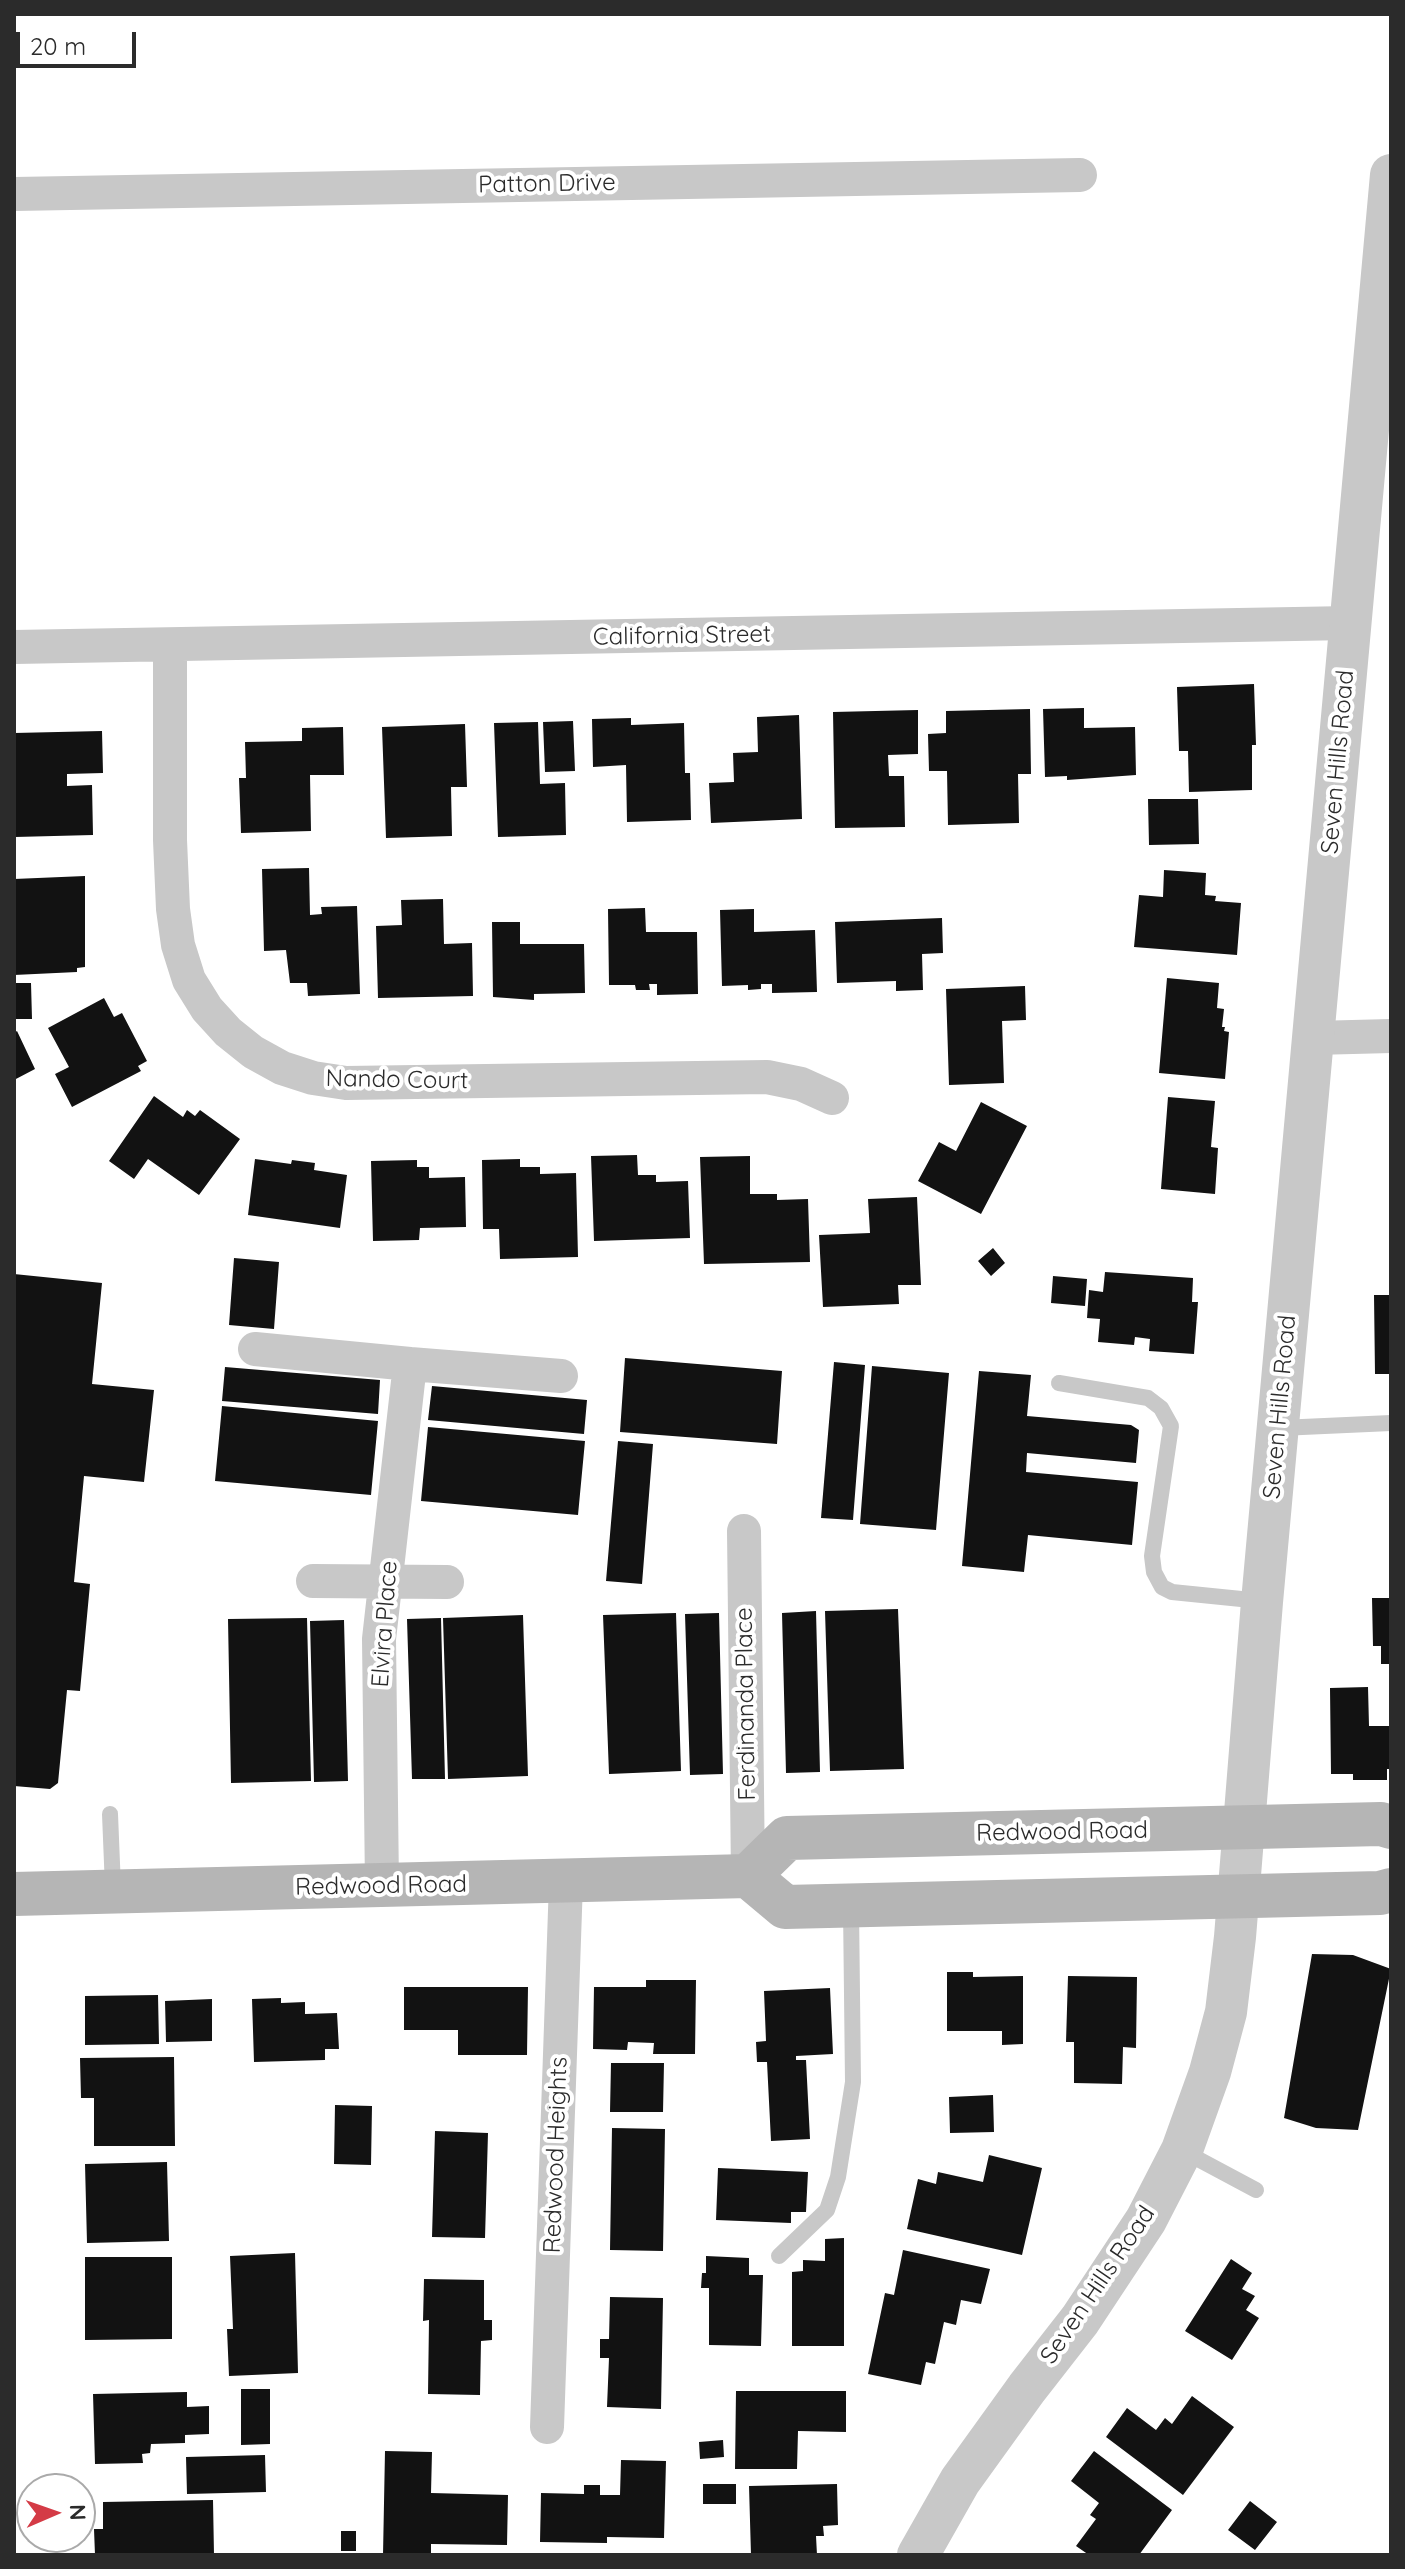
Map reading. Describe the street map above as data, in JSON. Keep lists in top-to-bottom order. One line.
{"streets":{"main road":["Redwood Road"],"street":["Patton Drive","California Street","Seven Hills Road","Nando Court","Elvira Place","Ferdinanda Place","Redwood Heights"]},"crossings":[["California Street","Seven Hills Road"],["California Street","Nando Court"],["Seven Hills Road","Redwood Road"],["Elvira Place","Redwood Road"],["Ferdinanda Place","Redwood Road"],["Redwood Road","Redwood Heights"]],"scale_bar":"20 m","north":"right"}
